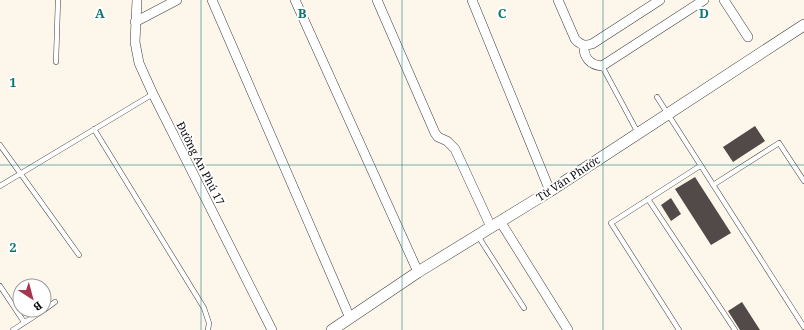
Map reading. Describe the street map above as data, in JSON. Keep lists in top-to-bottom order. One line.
{"streets":{"street":["Đường An Phú 17","Từ Văn Phước"]},"north":"bottom right","grid":{"columns":["A","B","C","D"],"rows":["1","2"]}}
